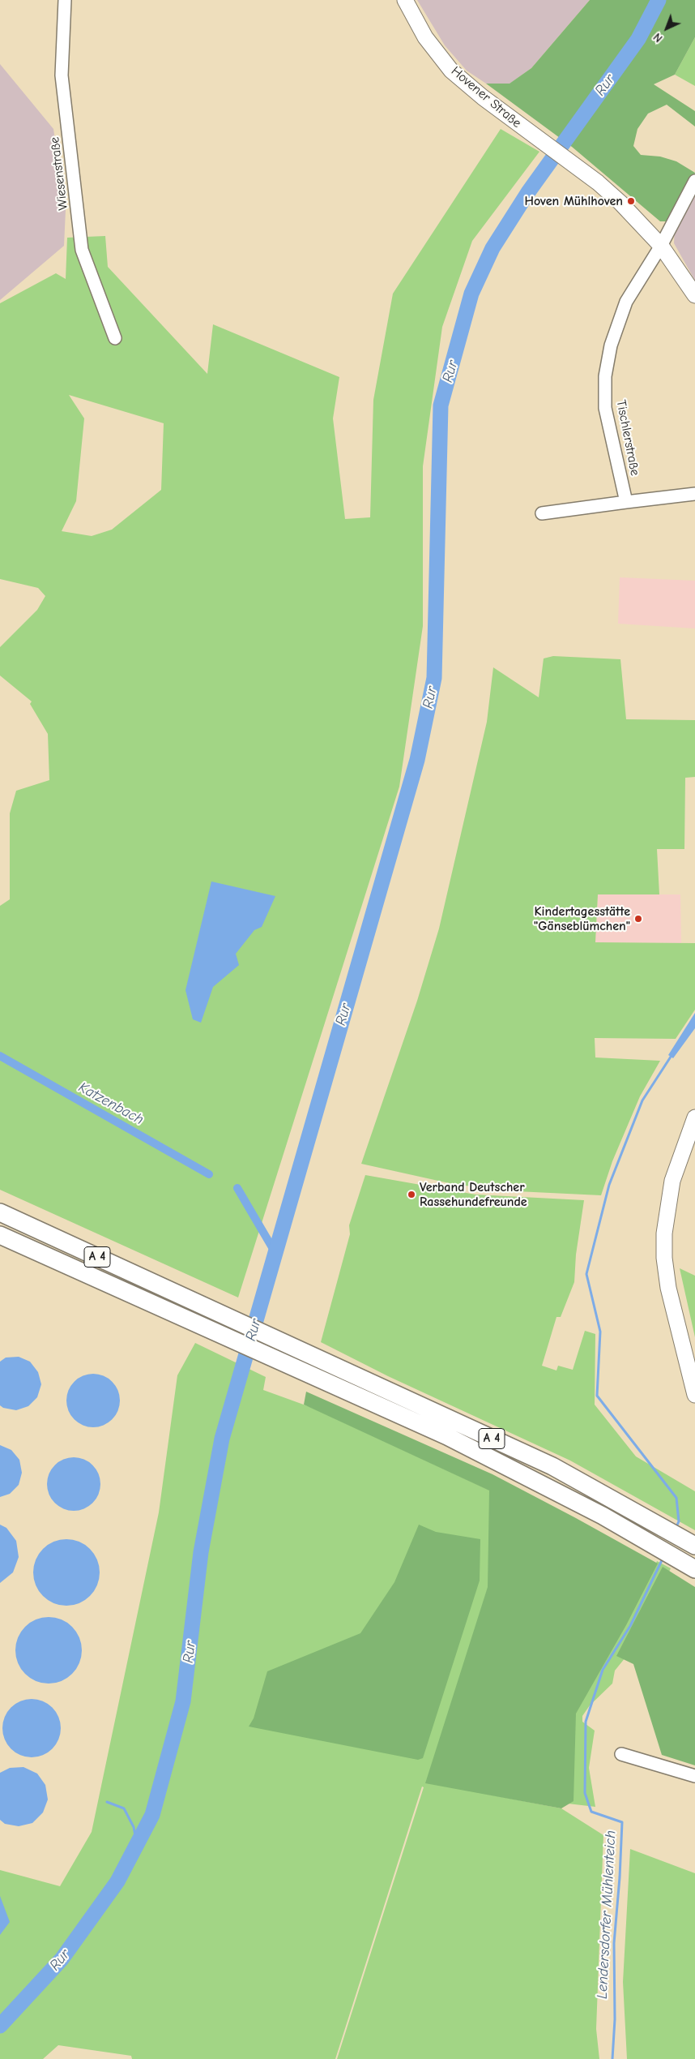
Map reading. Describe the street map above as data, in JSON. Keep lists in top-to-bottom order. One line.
{"streets":{"highway":["A 4"],"main road":["Hovener Straße"],"street":["Wiesenstraße","Tischlerstraße"]},"crossings":[["Hovener Straße","Tischlerstraße"]],"water":["Rur","Katzenbach","Lendersdorfer Mühlenteich"],"places":["Hoven Mühlhoven","Kindertagesstätte \"Gänseblümchen\"","Verband Deutscher Rassehundefreunde"],"north":"bottom left"}
